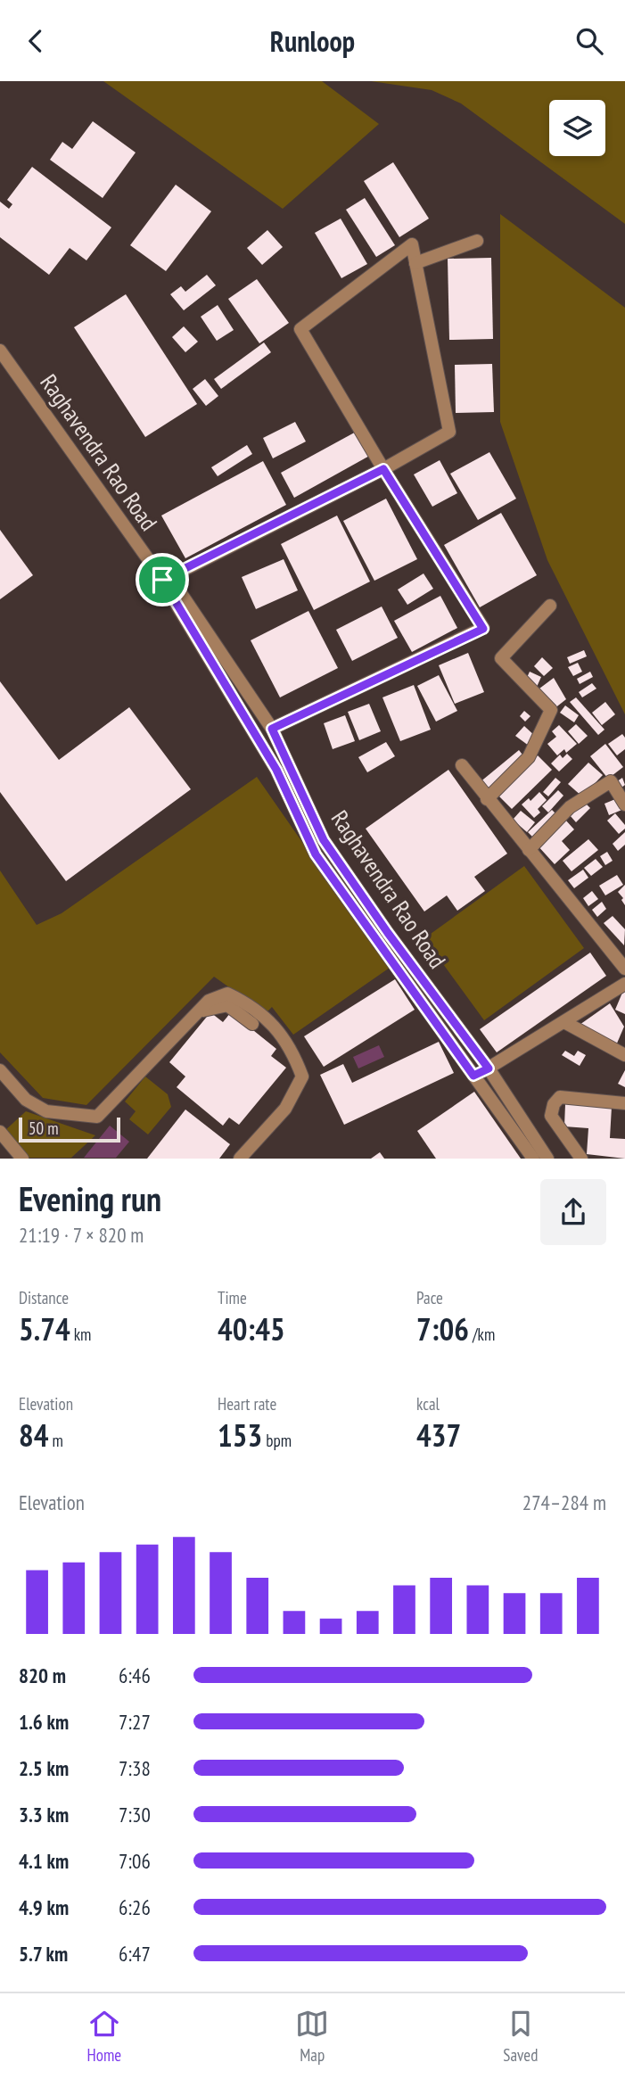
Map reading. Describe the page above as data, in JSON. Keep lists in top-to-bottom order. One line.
{"streets":{"street":["Raghavendra Rao Road"]},"scale_bar":"50 m","page":{"header":"Runloop","scale":"50 m","heading":["Evening run","21:19 · 7 × 820 m"],"stats":[["Distance","5.74 km"],["Time","40:45"],["Pace","7:06 /km"],["Elevation","84 m"],["Heart rate","153 bpm"],["kcal","437"]],"chart":["Elevation","274–284 m"],"list":[{"name":"820 m","note":"6:46"},{"name":"1.6 km","note":"7:27"},{"name":"2.5 km","note":"7:38"},{"name":"3.3 km","note":"7:30"},{"name":"4.1 km","note":"7:06"},{"name":"4.9 km","note":"6:26"},{"name":"5.7 km","note":"6:47"}],"tabs":["Home","Map","Saved"]}}
